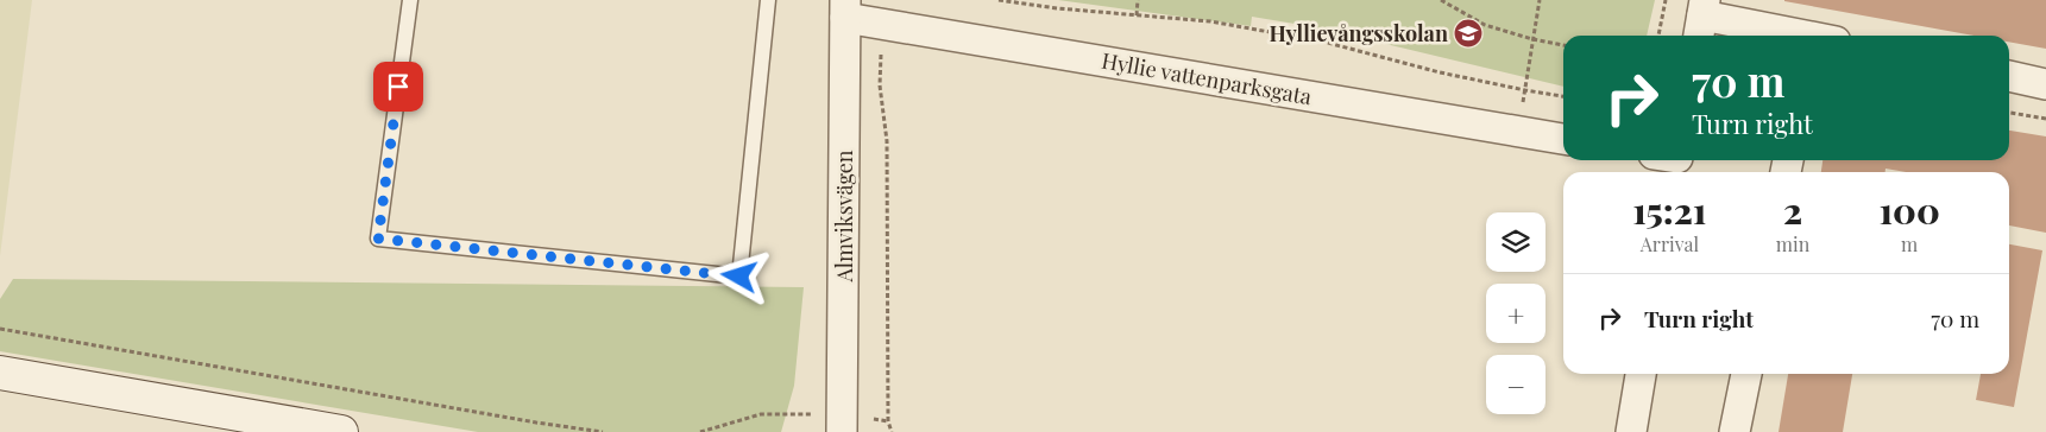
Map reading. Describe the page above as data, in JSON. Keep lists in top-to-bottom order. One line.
{"streets":{"street":["Hyllie vattenparksgata","Almviksvägen"]},"crossings":[["Hyllie vattenparksgata","Almviksvägen"]],"places":{"school or university":["Hyllievångsskolan"]},"page":{"turn":["70 m","Turn right"],"eta":["15:21","Arrival","2","min","100","m"],"map_buttons":["+","−"],"list":[{"name":"Turn right","value":"70 m"}]}}
